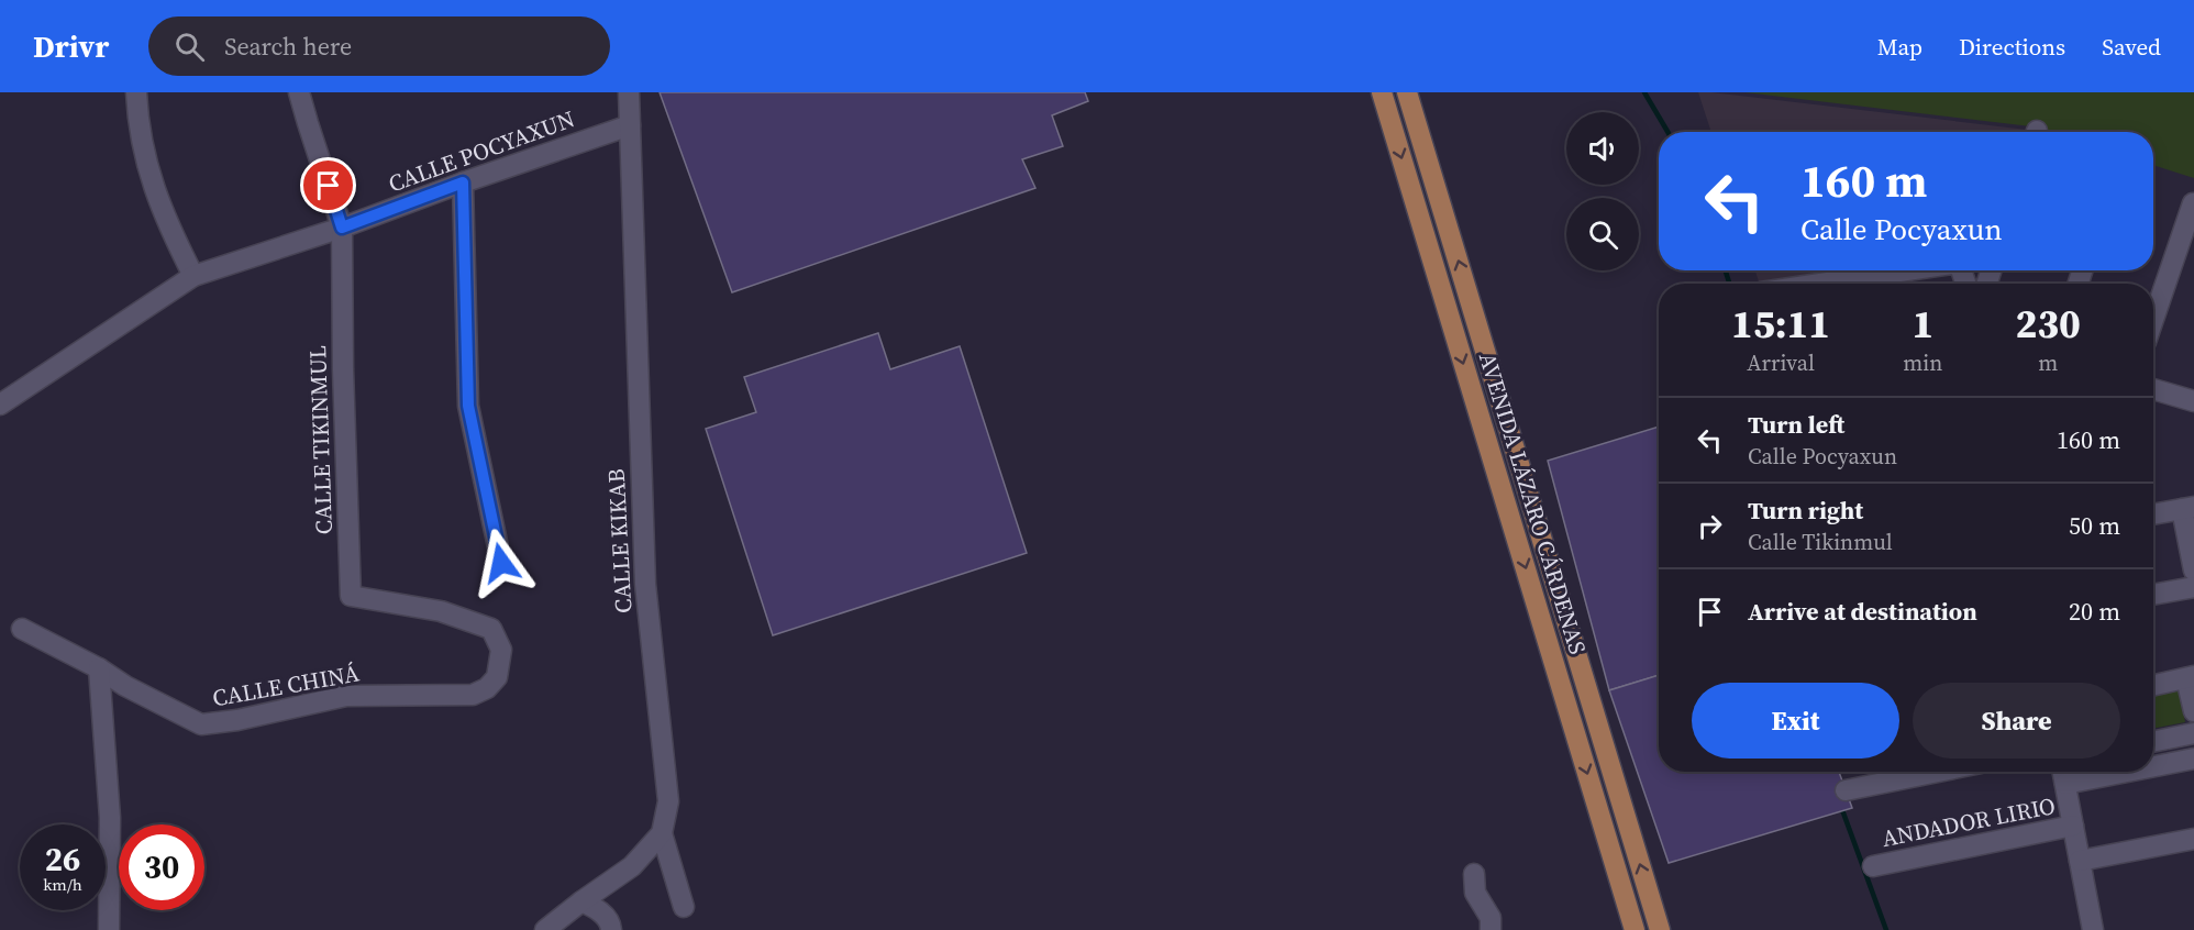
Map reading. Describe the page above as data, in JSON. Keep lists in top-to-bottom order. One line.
{"streets":{"main road":["AVENIDA LÁZARO CÁRDENAS"],"street":["CALLE POCYAXUN","CALLE TIKINMUL","CALLE KIKAB","CALLE CHINÁ","ANDADOR LIRIO"]},"crossings":[["CALLE POCYAXUN","CALLE TIKINMUL"],["CALLE POCYAXUN","CALLE KIKAB"],["CALLE TIKINMUL","CALLE CHINÁ"]],"page":{"header":"Drivr","search":"Search here","nav":["Map","Directions","Saved"],"turn":["160 m","Calle Pocyaxun"],"eta":["15:11","Arrival","1","min","230","m"],"list":[{"name":"Turn left","note":"Calle Pocyaxun","value":"160 m"},{"name":"Turn right","note":"Calle Tikinmul","value":"50 m"},{"name":"Arrive at destination","value":"20 m"}],"buttons":["Exit","Share"],"speed":"26 km/h","limit":"30"}}
